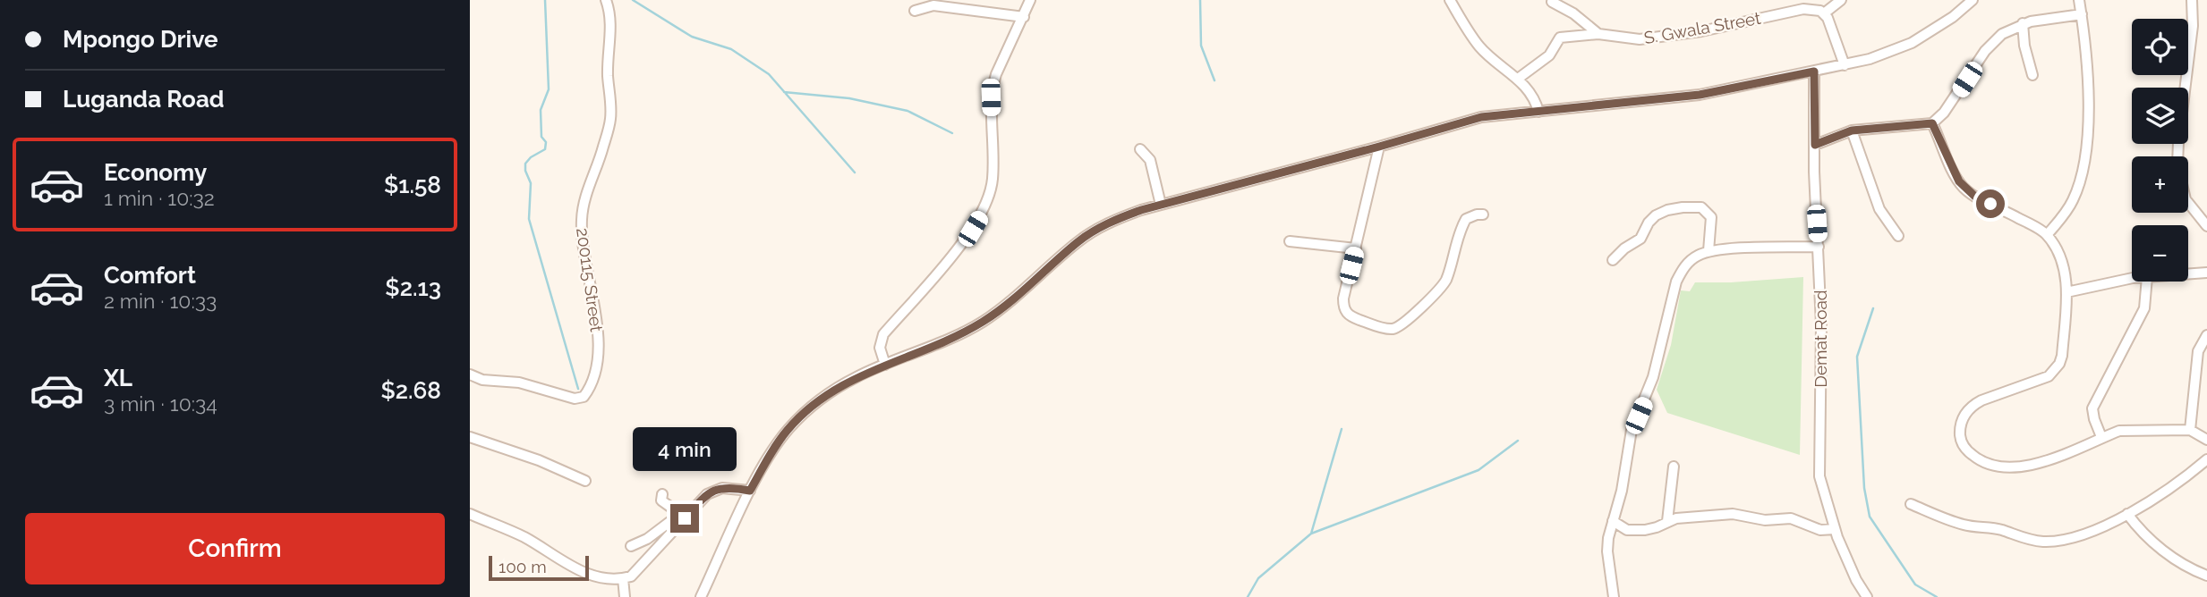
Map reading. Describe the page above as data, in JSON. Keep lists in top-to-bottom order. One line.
{"streets":{"street":["S. Gwala Street","200115 Street","Demat Road"]},"scale_bar":"100 m","page":{"banner":["Mpongo Drive","Luganda Road"],"map_buttons":["+","−"],"list":[{"name":"Economy","note":"1 min · 10:32","value":"$1.58"},{"name":"Comfort","note":"2 min · 10:33","value":"$2.13"},{"name":"XL","note":"3 min · 10:34","value":"$2.68"}],"bubble":"4 min","buttons":"Confirm","scale":"100 m"}}
